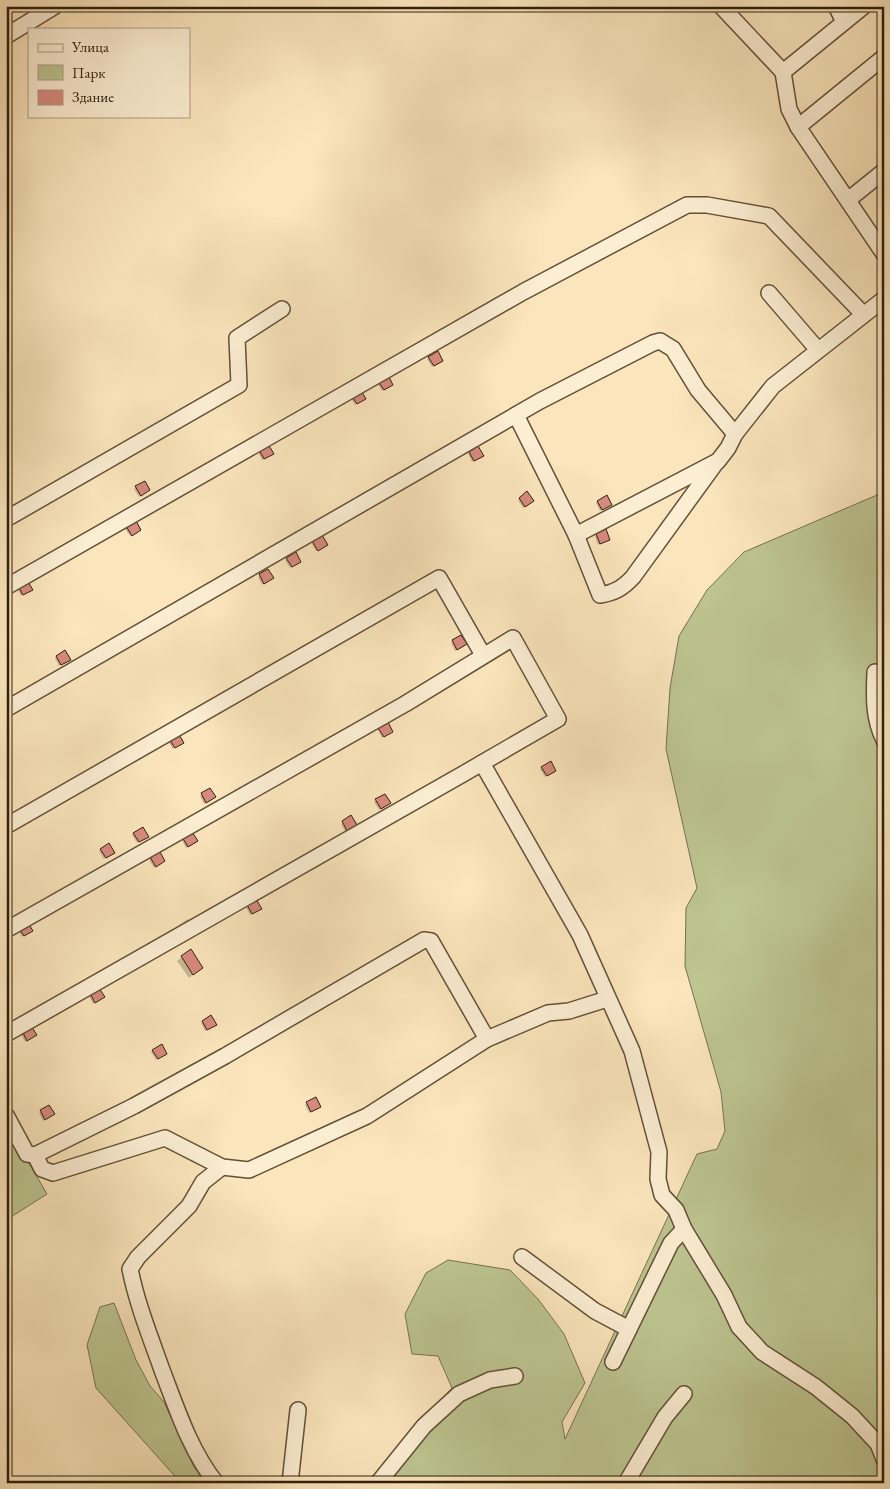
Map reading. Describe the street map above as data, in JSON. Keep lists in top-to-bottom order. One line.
{"legend":["Улица","Парк","Здание"]}
